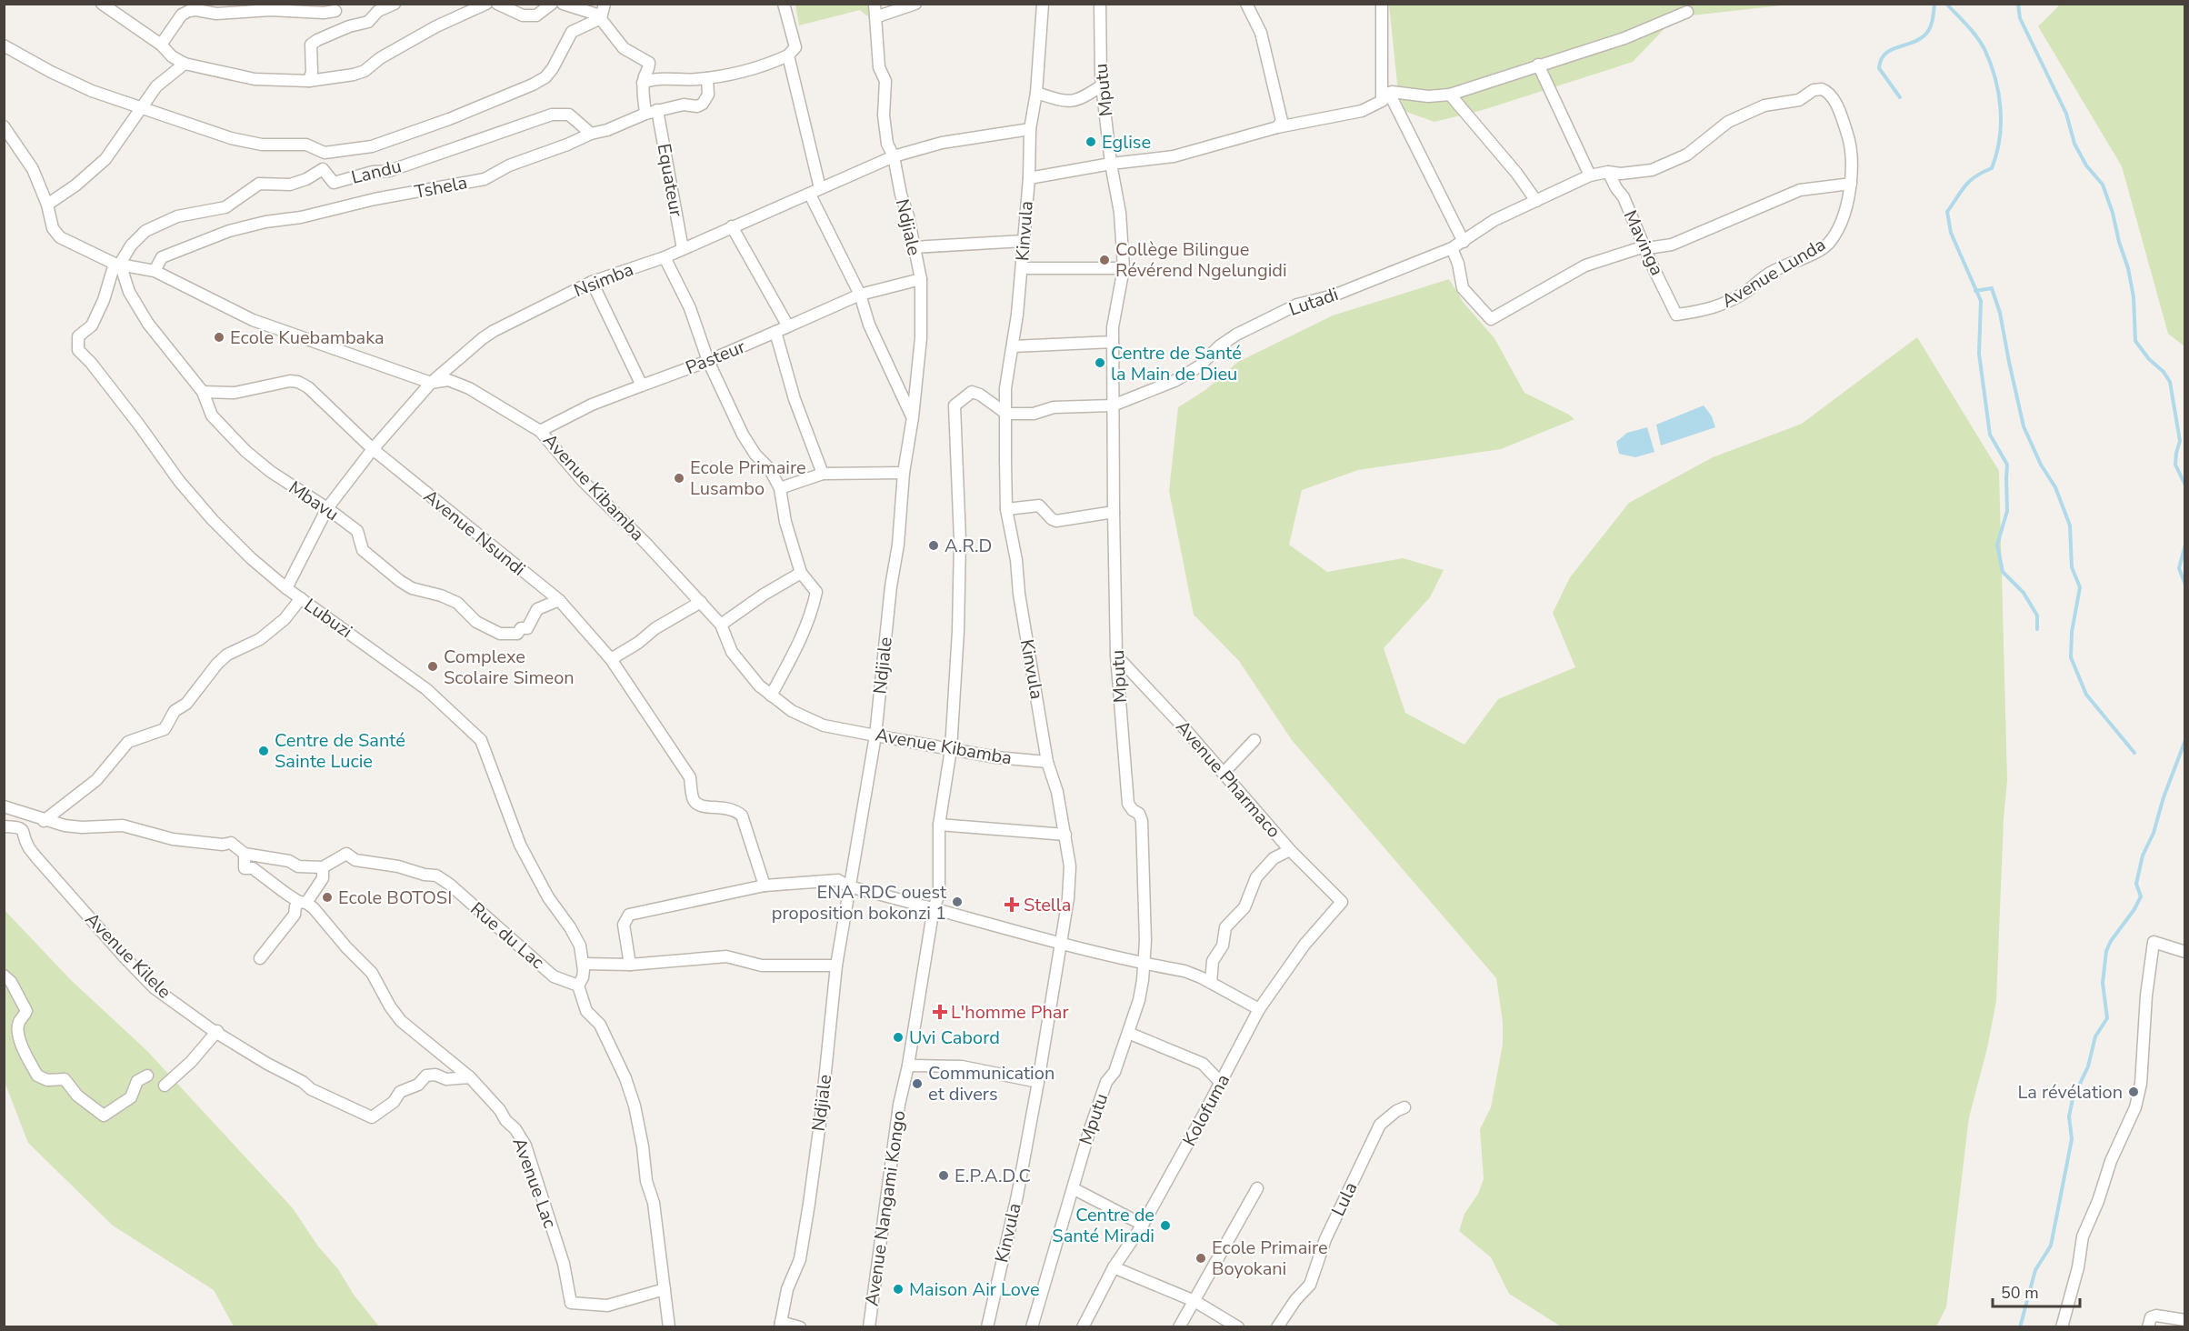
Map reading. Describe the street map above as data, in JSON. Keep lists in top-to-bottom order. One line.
{"streets":{"street":["Mputu","Landu","Equateur","Tshela","Ndjiale","Kinvula","Mavinga","Avenue Lunda","Nsimba","Lutadi","Pasteur","Avenue Kibamba","Mbavu","Avenue Nsundi","Lubuzi","Avenue Pharmaco","Rue du Lac","Avenue Kilele","Kolofuma","Avenue Lac","Lula","Avenue Nangami Kongo"]},"crossings":[["Mputu","Lutadi"],["Mputu","Avenue Pharmaco"],["Landu","Tshela"],["Landu","Avenue Kibamba"],["Landu","Mbavu"],["Landu","Lubuzi"],["Equateur","Tshela"],["Equateur","Nsimba"],["Tshela","Avenue Kibamba"],["Ndjiale","Nsimba"],["Ndjiale","Pasteur"],["Ndjiale","Avenue Kibamba"],["Kinvula","Nsimba"],["Kinvula","Lutadi"],["Kinvula","Avenue Kibamba"],["Kinvula","Avenue Nangami Kongo"],["Mavinga","Avenue Lunda"],["Mavinga","Lutadi"],["Avenue Lunda","Lutadi"],["Nsimba","Avenue Kibamba"],["Nsimba","Mbavu"],["Nsimba","Avenue Nsundi"],["Nsimba","Lubuzi"],["Lutadi","Avenue Nangami Kongo"],["Pasteur","Avenue Kibamba"],["Avenue Kibamba","Mbavu"],["Avenue Kibamba","Lubuzi"],["Avenue Kibamba","Avenue Nangami Kongo"],["Mbavu","Avenue Nsundi"],["Mbavu","Lubuzi"],["Avenue Pharmaco","Kolofuma"],["Avenue Kilele","Avenue Lac"]],"places":{"other":["Eglise","Collège Bilingue Révérend Ngelungidi","Ecole Kuebambaka","Centre de Santé la Main de Dieu","Ecole Primaire Lusambo","A.R.D","Complexe Scolaire Simeon","Centre de Santé Sainte Lucie","Ecole BOTOSI","ENA RDC ouest proposition bokonzi 1","Uvi Cabord","Communication et divers","La révélation","E.P.A.D.C","Centre de Santé Miradi","Ecole Primaire Boyokani","Maison Air Love"],"health":["Stella","L'homme Phar"]},"scale_bar":"50 m"}
